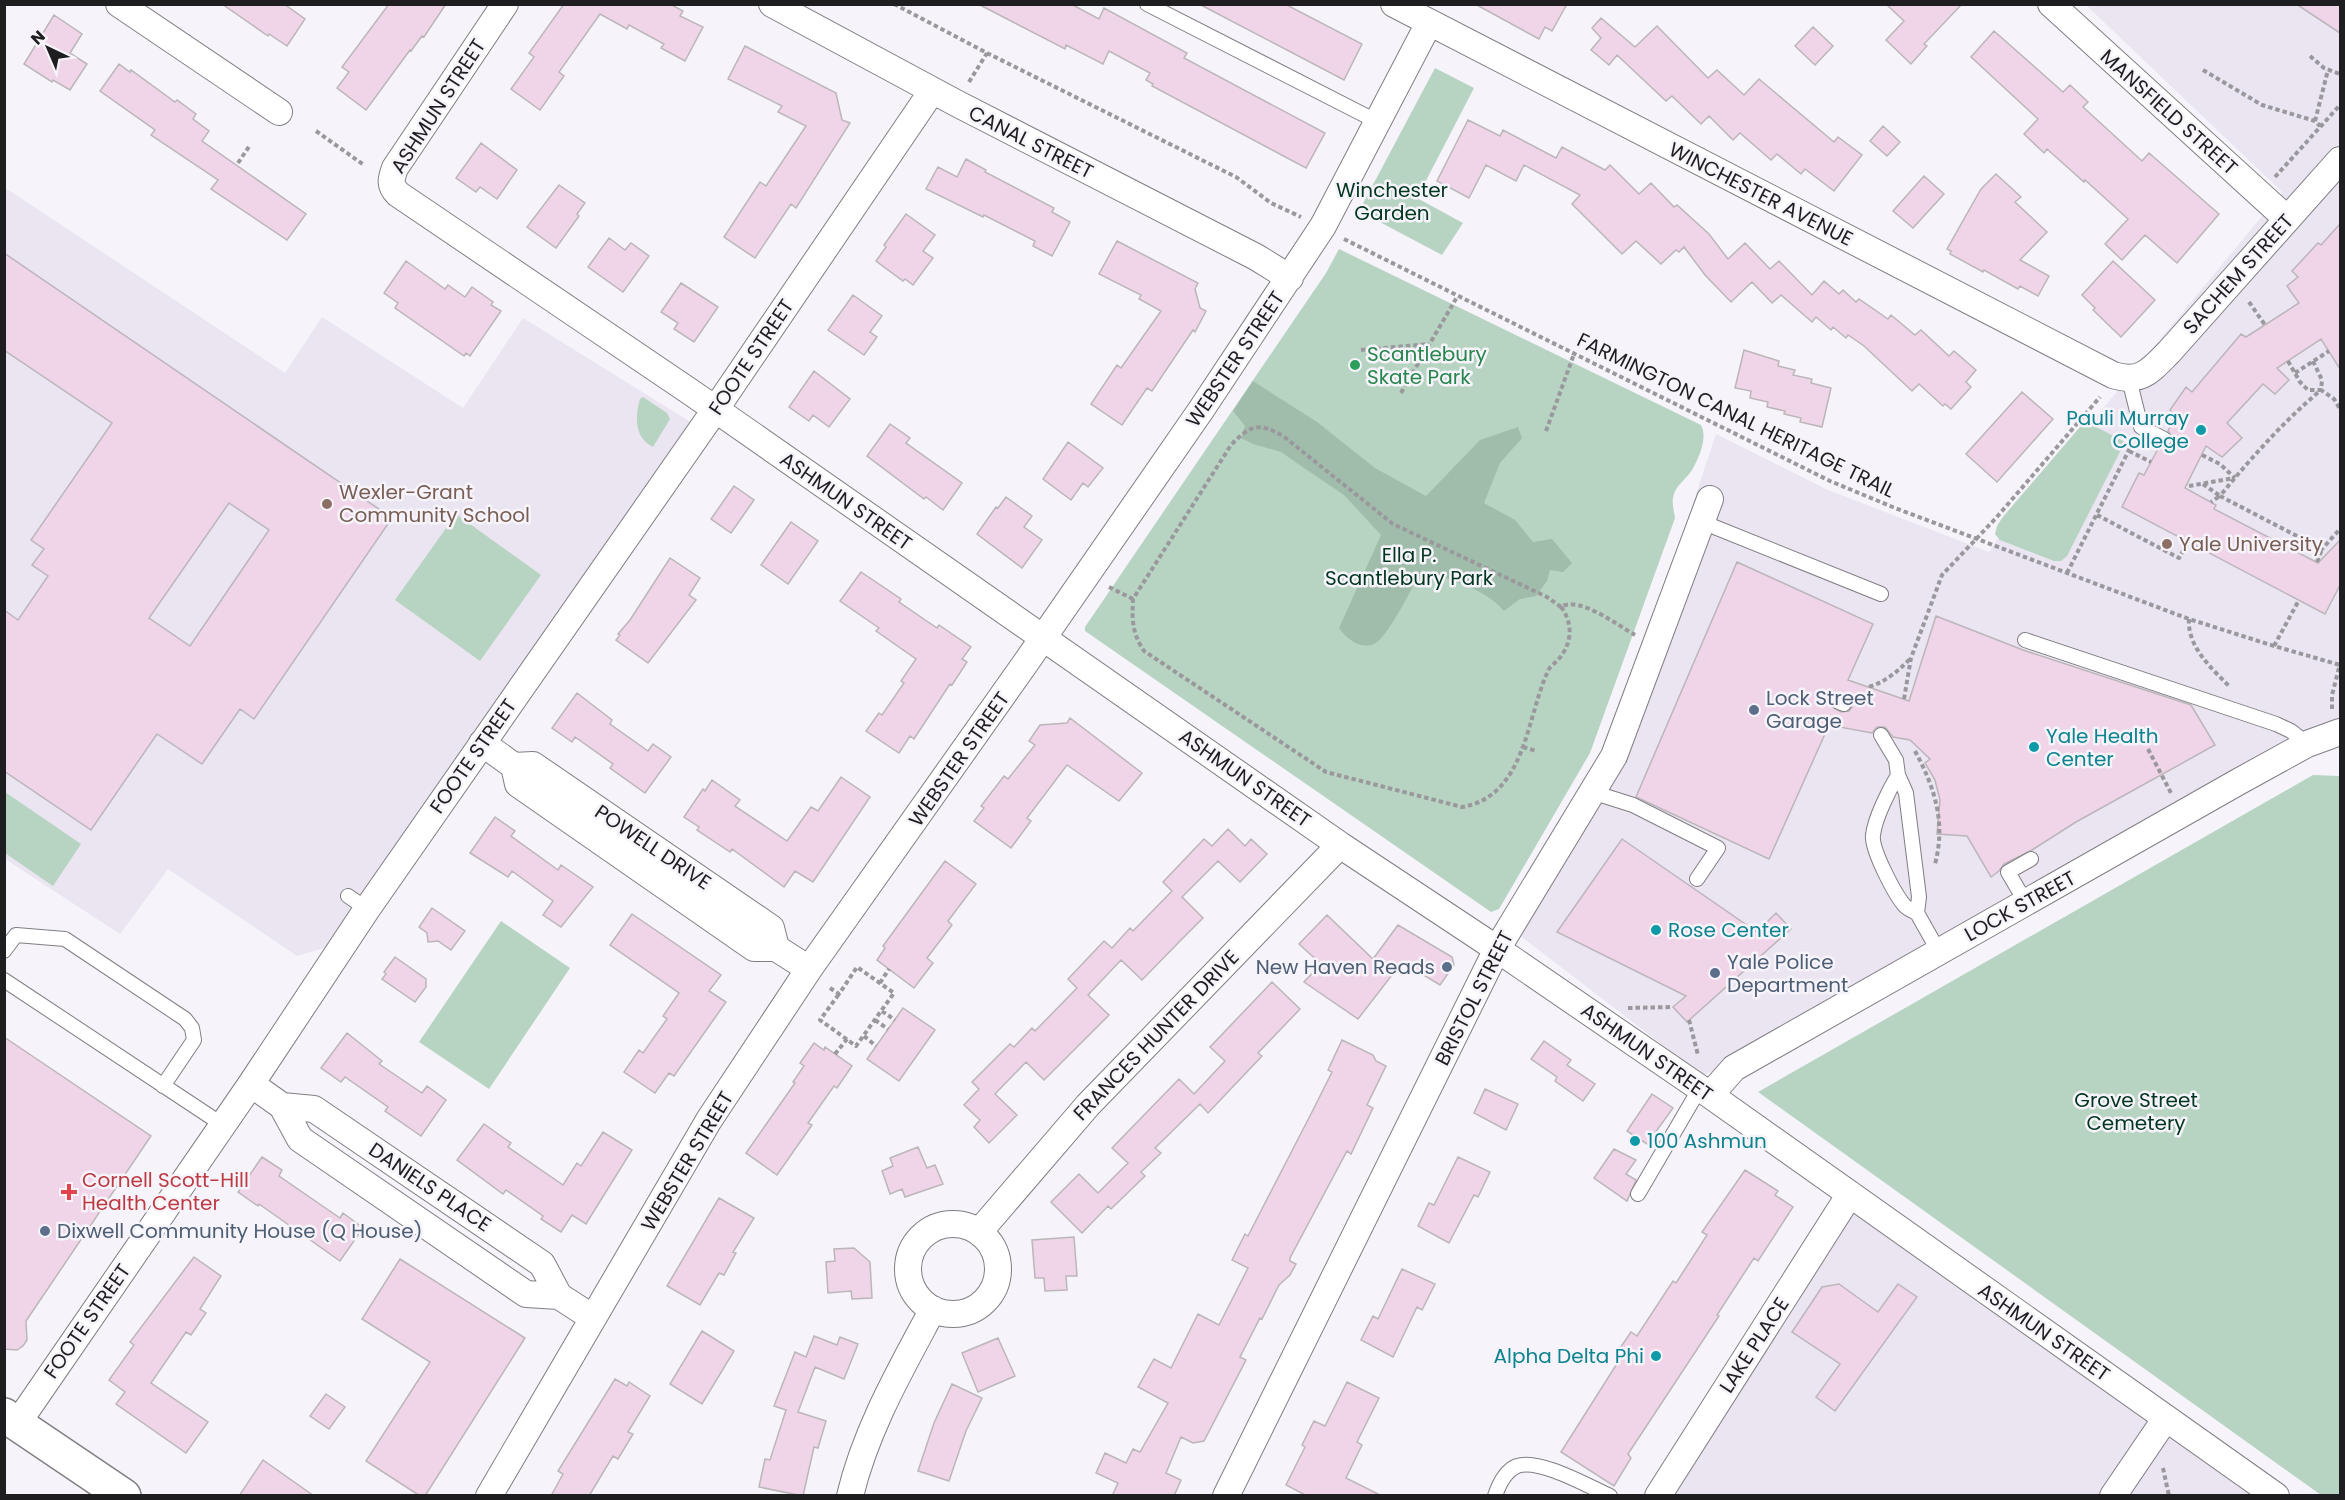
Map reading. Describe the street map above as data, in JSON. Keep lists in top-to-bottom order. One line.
{"streets":{"street":["ASHMUN STREET","MANSFIELD STREET","CANAL STREET","WINCHESTER AVENUE","SACHEM STREET","FOOTE STREET","WEBSTER STREET","POWELL DRIVE","LOCK STREET","BRISTOL STREET","FRANCES HUNTER DRIVE","DANIELS PLACE","LAKE PLACE"],"path":["FARMINGTON CANAL HERITAGE TRAIL"]},"crossings":[["ASHMUN STREET","FOOTE STREET"],["ASHMUN STREET","WEBSTER STREET"],["ASHMUN STREET","LOCK STREET"],["ASHMUN STREET","BRISTOL STREET"],["ASHMUN STREET","FRANCES HUNTER DRIVE"],["ASHMUN STREET","LAKE PLACE"],["MANSFIELD STREET","SACHEM STREET"],["CANAL STREET","FOOTE STREET"],["CANAL STREET","WEBSTER STREET"],["WINCHESTER AVENUE","SACHEM STREET"],["WINCHESTER AVENUE","WEBSTER STREET"],["FOOTE STREET","POWELL DRIVE"],["FOOTE STREET","DANIELS PLACE"],["WEBSTER STREET","POWELL DRIVE"],["WEBSTER STREET","DANIELS PLACE"]],"parks":["Winchester Garden","Ella P. Scantlebury Park","Grove Street Cemetery"],"places":{"other":["Scantlebury Skate Park","Pauli Murray College","Wexler-Grant Community School","Yale University","Lock Street Garage","Yale Health Center","Rose Center","New Haven Reads","Yale Police Department","100 Ashmun","Dixwell Community House (Q House)","Alpha Delta Phi"],"health":["Cornell Scott-Hill Health Center"]},"north":"top left"}
